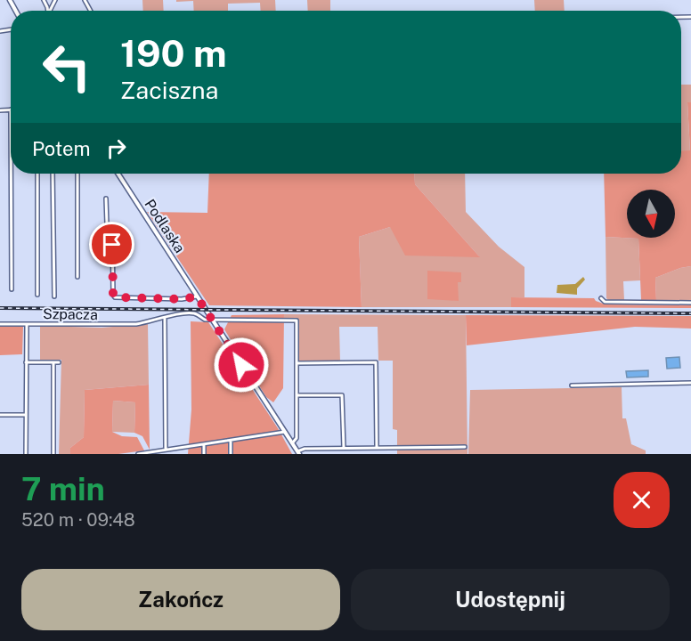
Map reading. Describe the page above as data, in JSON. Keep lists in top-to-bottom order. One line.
{"streets":{"street":["Podlaska","Szpacza"]},"crossings":[["Podlaska","Szpacza"]],"north":"bottom","page":{"turn":["190 m","Zaciszna"],"then":"Potem","heading":["7 min","520 m · 09:48"],"buttons":["Zakończ","Udostępnij"]}}
